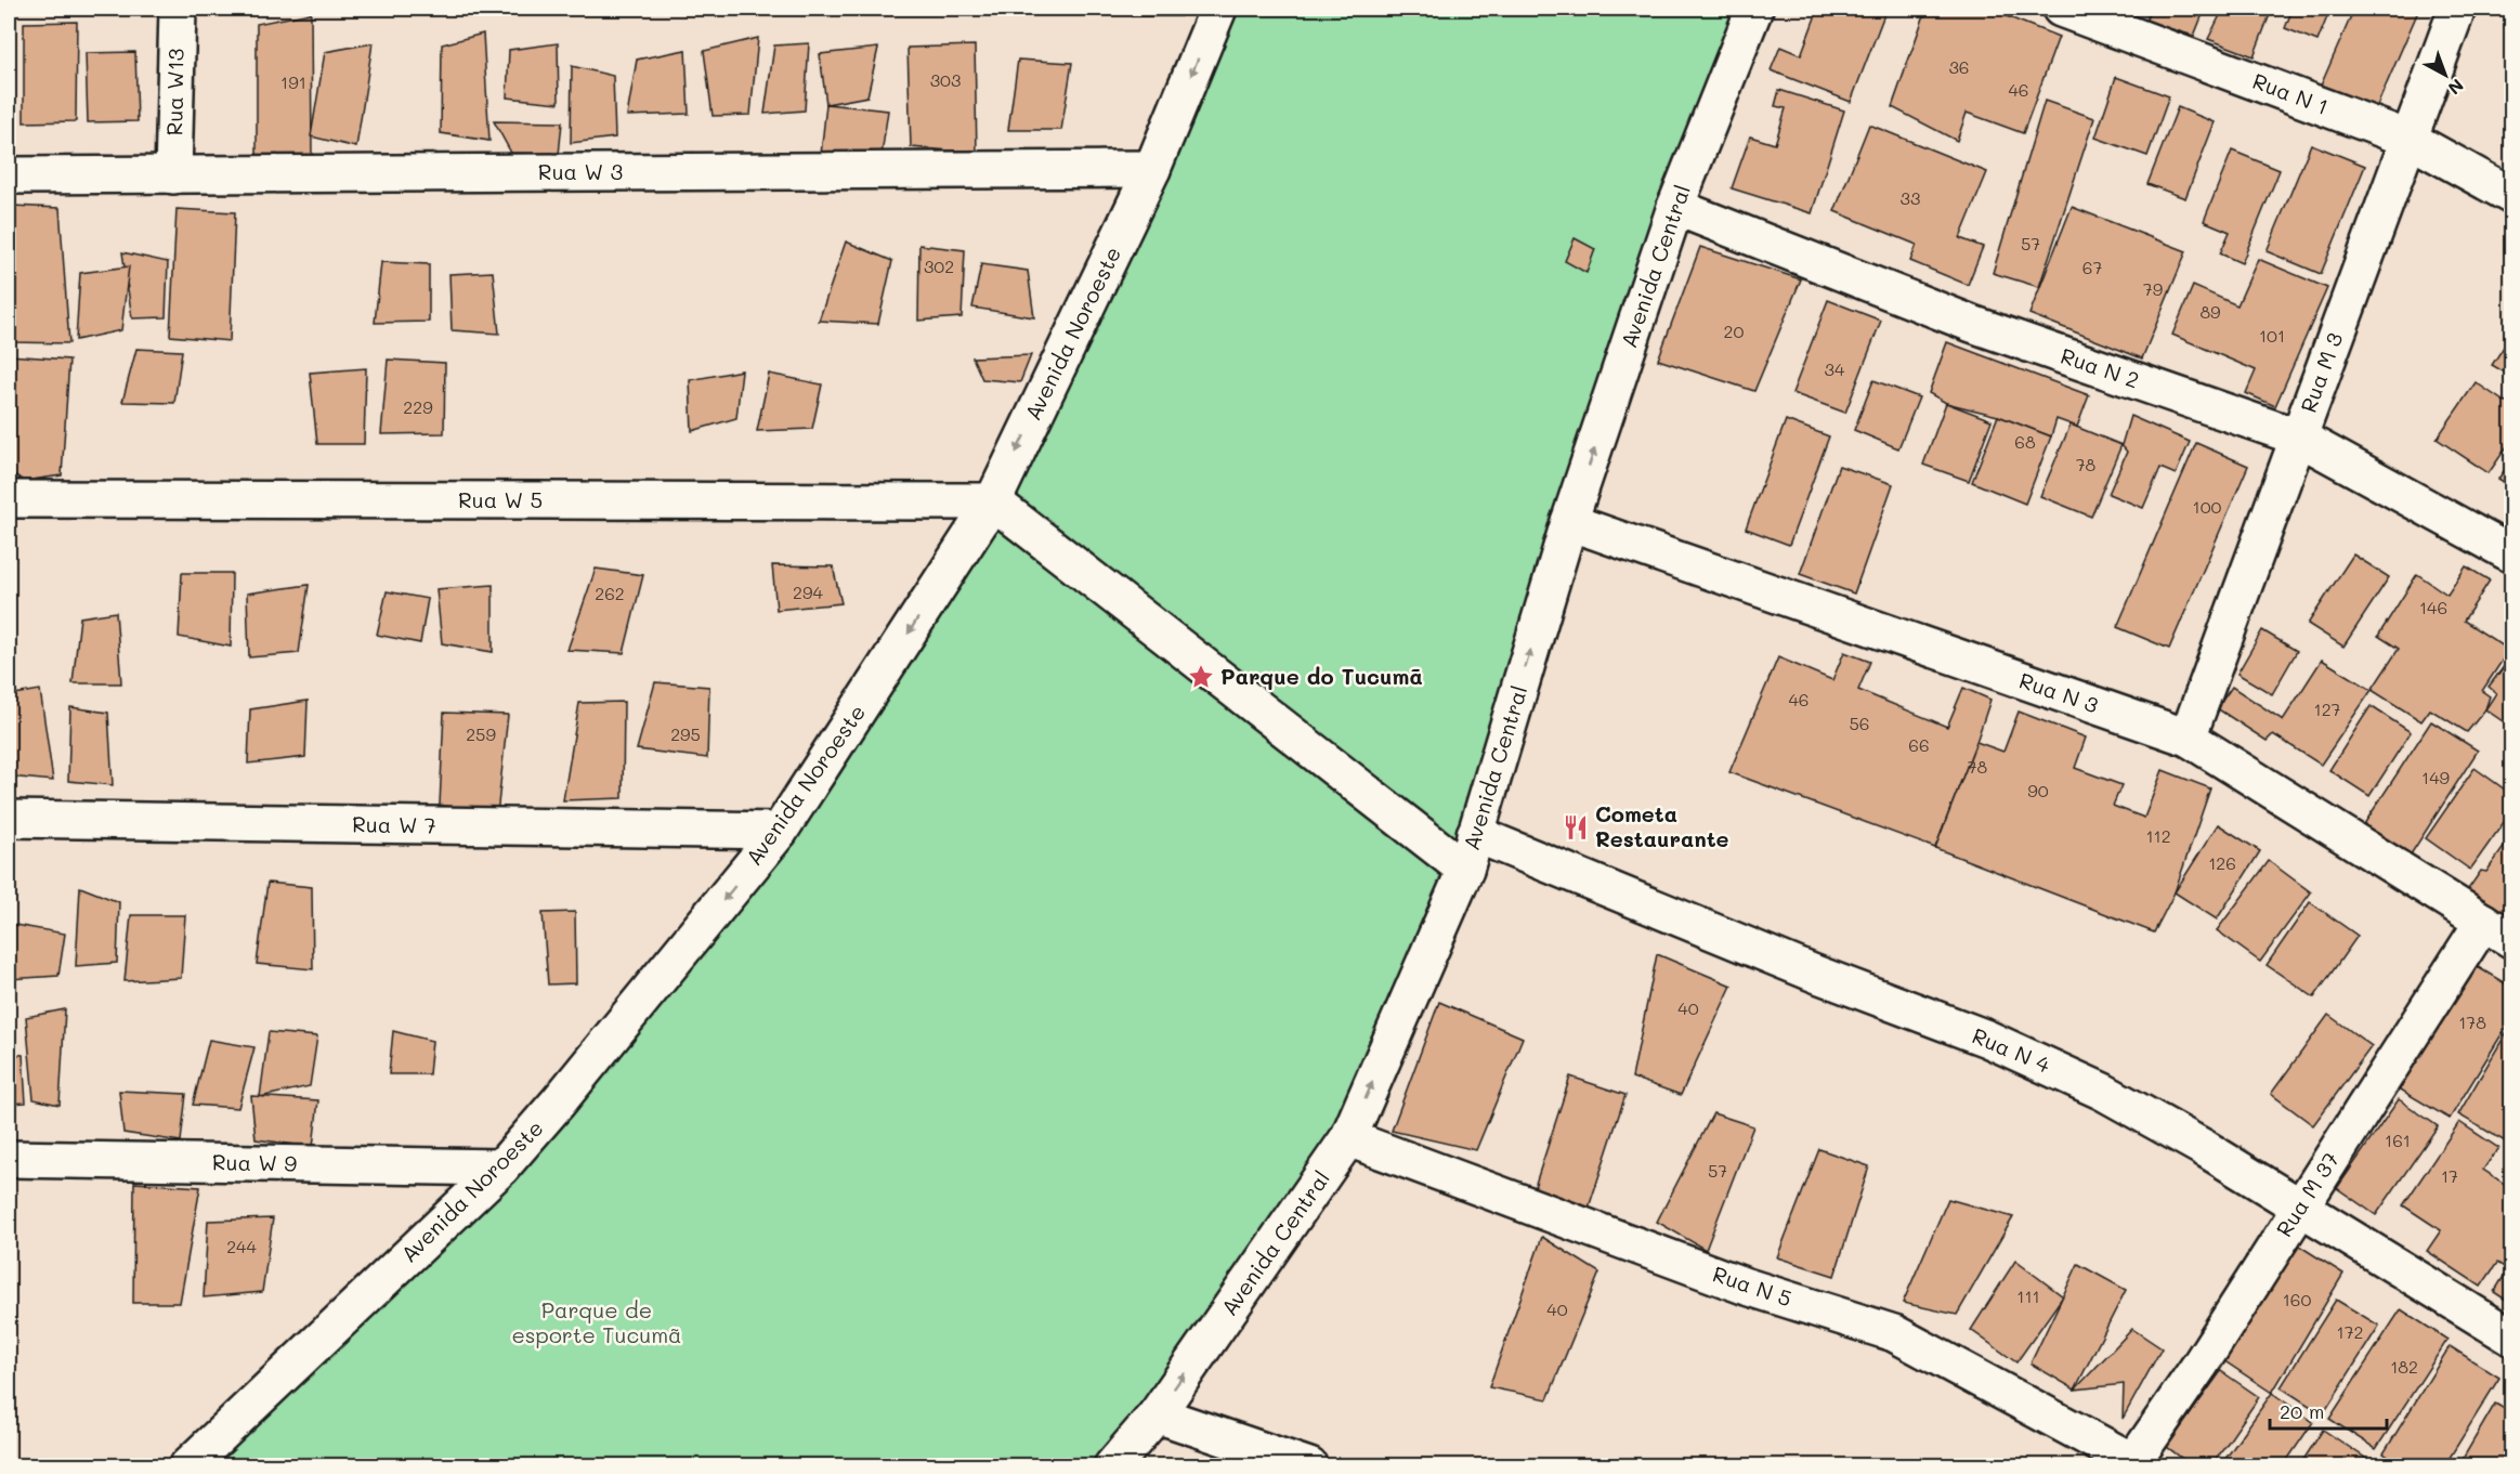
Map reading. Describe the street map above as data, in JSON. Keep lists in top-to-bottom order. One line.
{"streets":{"street":["Rua W13","Rua N 1","Rua W 3","Avenida Central","Avenida Noroeste","Rua N 2","Rua M 3","Rua W 5","Rua N 3","Rua W 7","Rua N 4","Rua W 9","Rua M 37","Rua N 5"]},"crossings":[["Rua W13","Rua W 3"],["Rua N 1","Rua M 3"],["Rua W 3","Avenida Noroeste"],["Avenida Central","Rua N 2"],["Avenida Central","Rua N 3"],["Avenida Central","Rua N 4"],["Avenida Central","Rua N 5"],["Avenida Noroeste","Rua W 5"],["Avenida Noroeste","Rua W 7"],["Avenida Noroeste","Rua W 9"],["Rua N 2","Rua M 3"],["Rua M 3","Rua N 3"],["Rua N 3","Rua M 37"],["Rua N 4","Rua M 37"],["Rua M 37","Rua N 5"]],"one_way":["Avenida Central","Avenida Noroeste"],"parks":["Parque de esporte Tucumã"],"places":{"place":["Parque do Tucumã"],"restaurant":["Cometa Restaurante"]},"house_numbers":["36","303","191","46","33","57","302","67","79","89","20","101","34","229","68","78","100","294","262","146","46","127","56","259","295","66","78","149","90","112","126","40","178","161","57","17","244","111","160","40","172","182"],"scale_bar":"20 m","north":"bottom right"}
